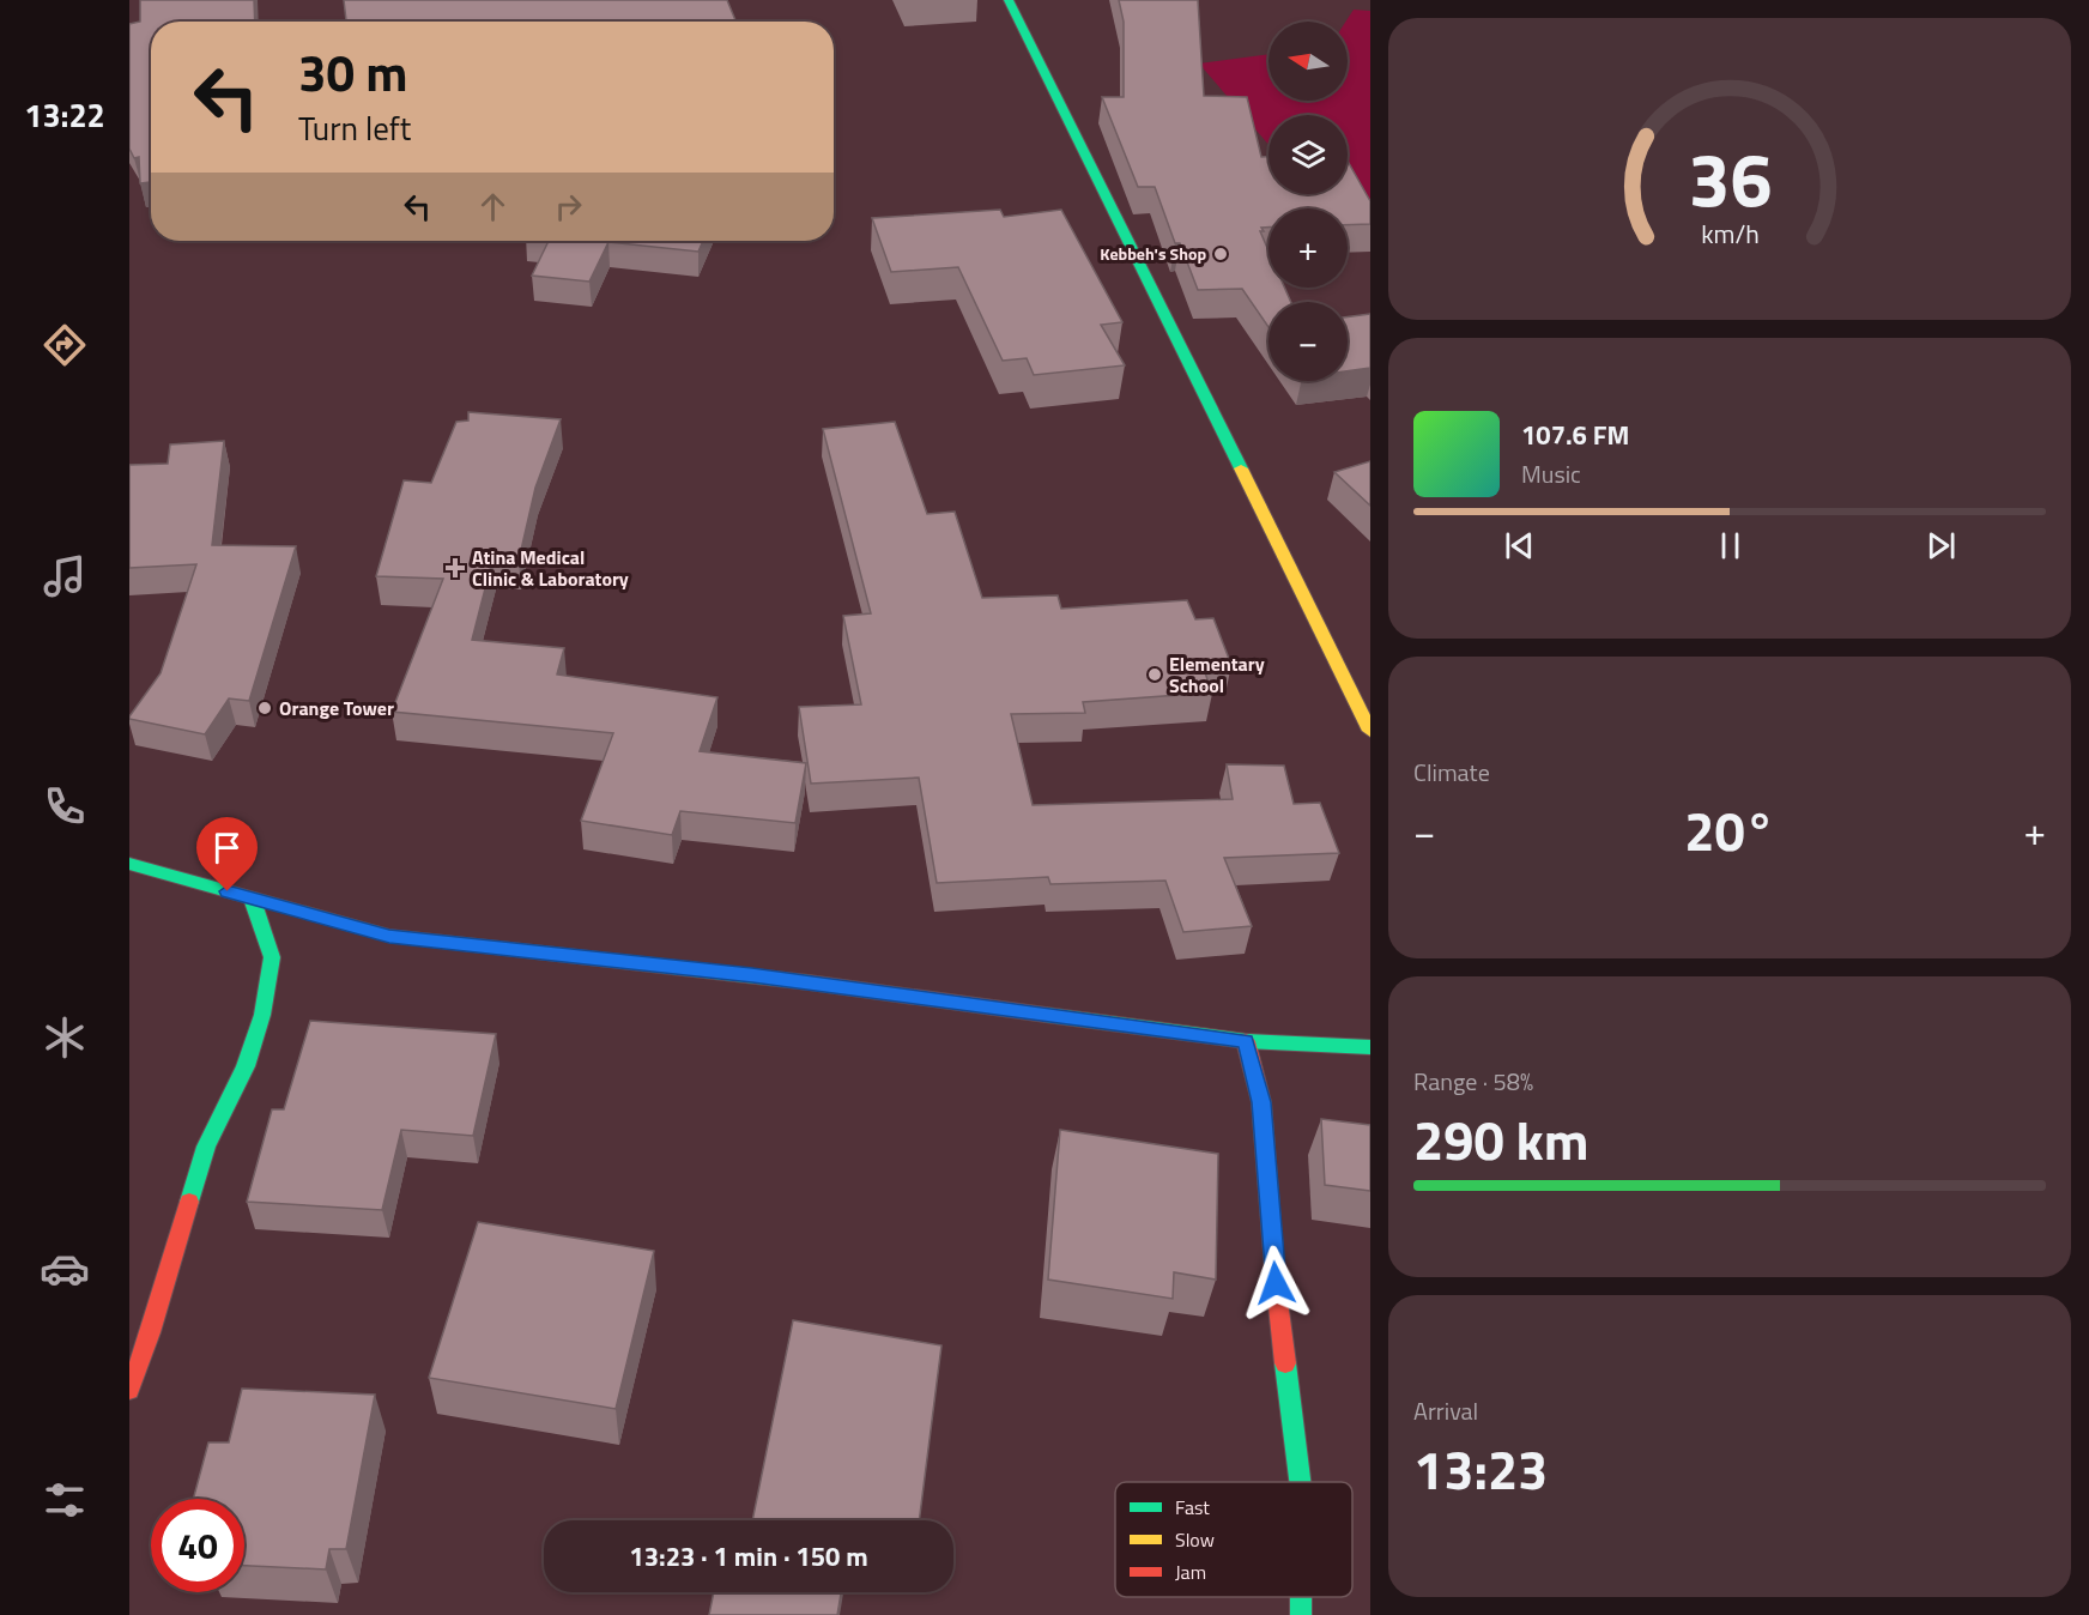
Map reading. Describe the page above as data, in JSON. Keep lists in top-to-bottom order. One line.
{"places":{"other":["Kebbeh's Shop","Elementary School","Orange Tower"],"health":["Atina Medical Clinic & Laboratory"]},"legend":["Fast","Slow","Jam"],"north":"left","page":{"tabs":"13:22","map_buttons":["+","−"],"turn":["30 m","Turn left"],"song":["107.6 FM","Music"],"tile":["Climate",["Range · 58%","290 km"],["Arrival","13:23"]],"heat":["−","20°","+"],"limit":"40","trip":"13:23 · 1 min · 150 m","gauge":["36","km/h"]}}
